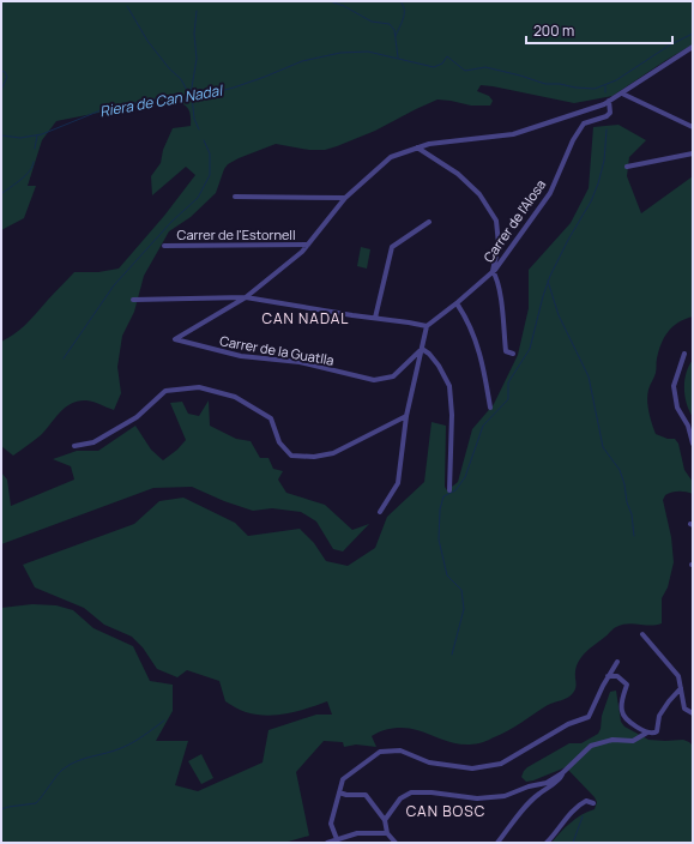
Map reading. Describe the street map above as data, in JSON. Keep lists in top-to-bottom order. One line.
{"streets":{"street":["Carrer de l'Alosa","Carrer de l'Estornell","Carrer de la Guatlla"]},"districts":["CAN NADAL","CAN BOSC"],"water":["Riera de Can Nadal"],"scale_bar":"200 m"}
